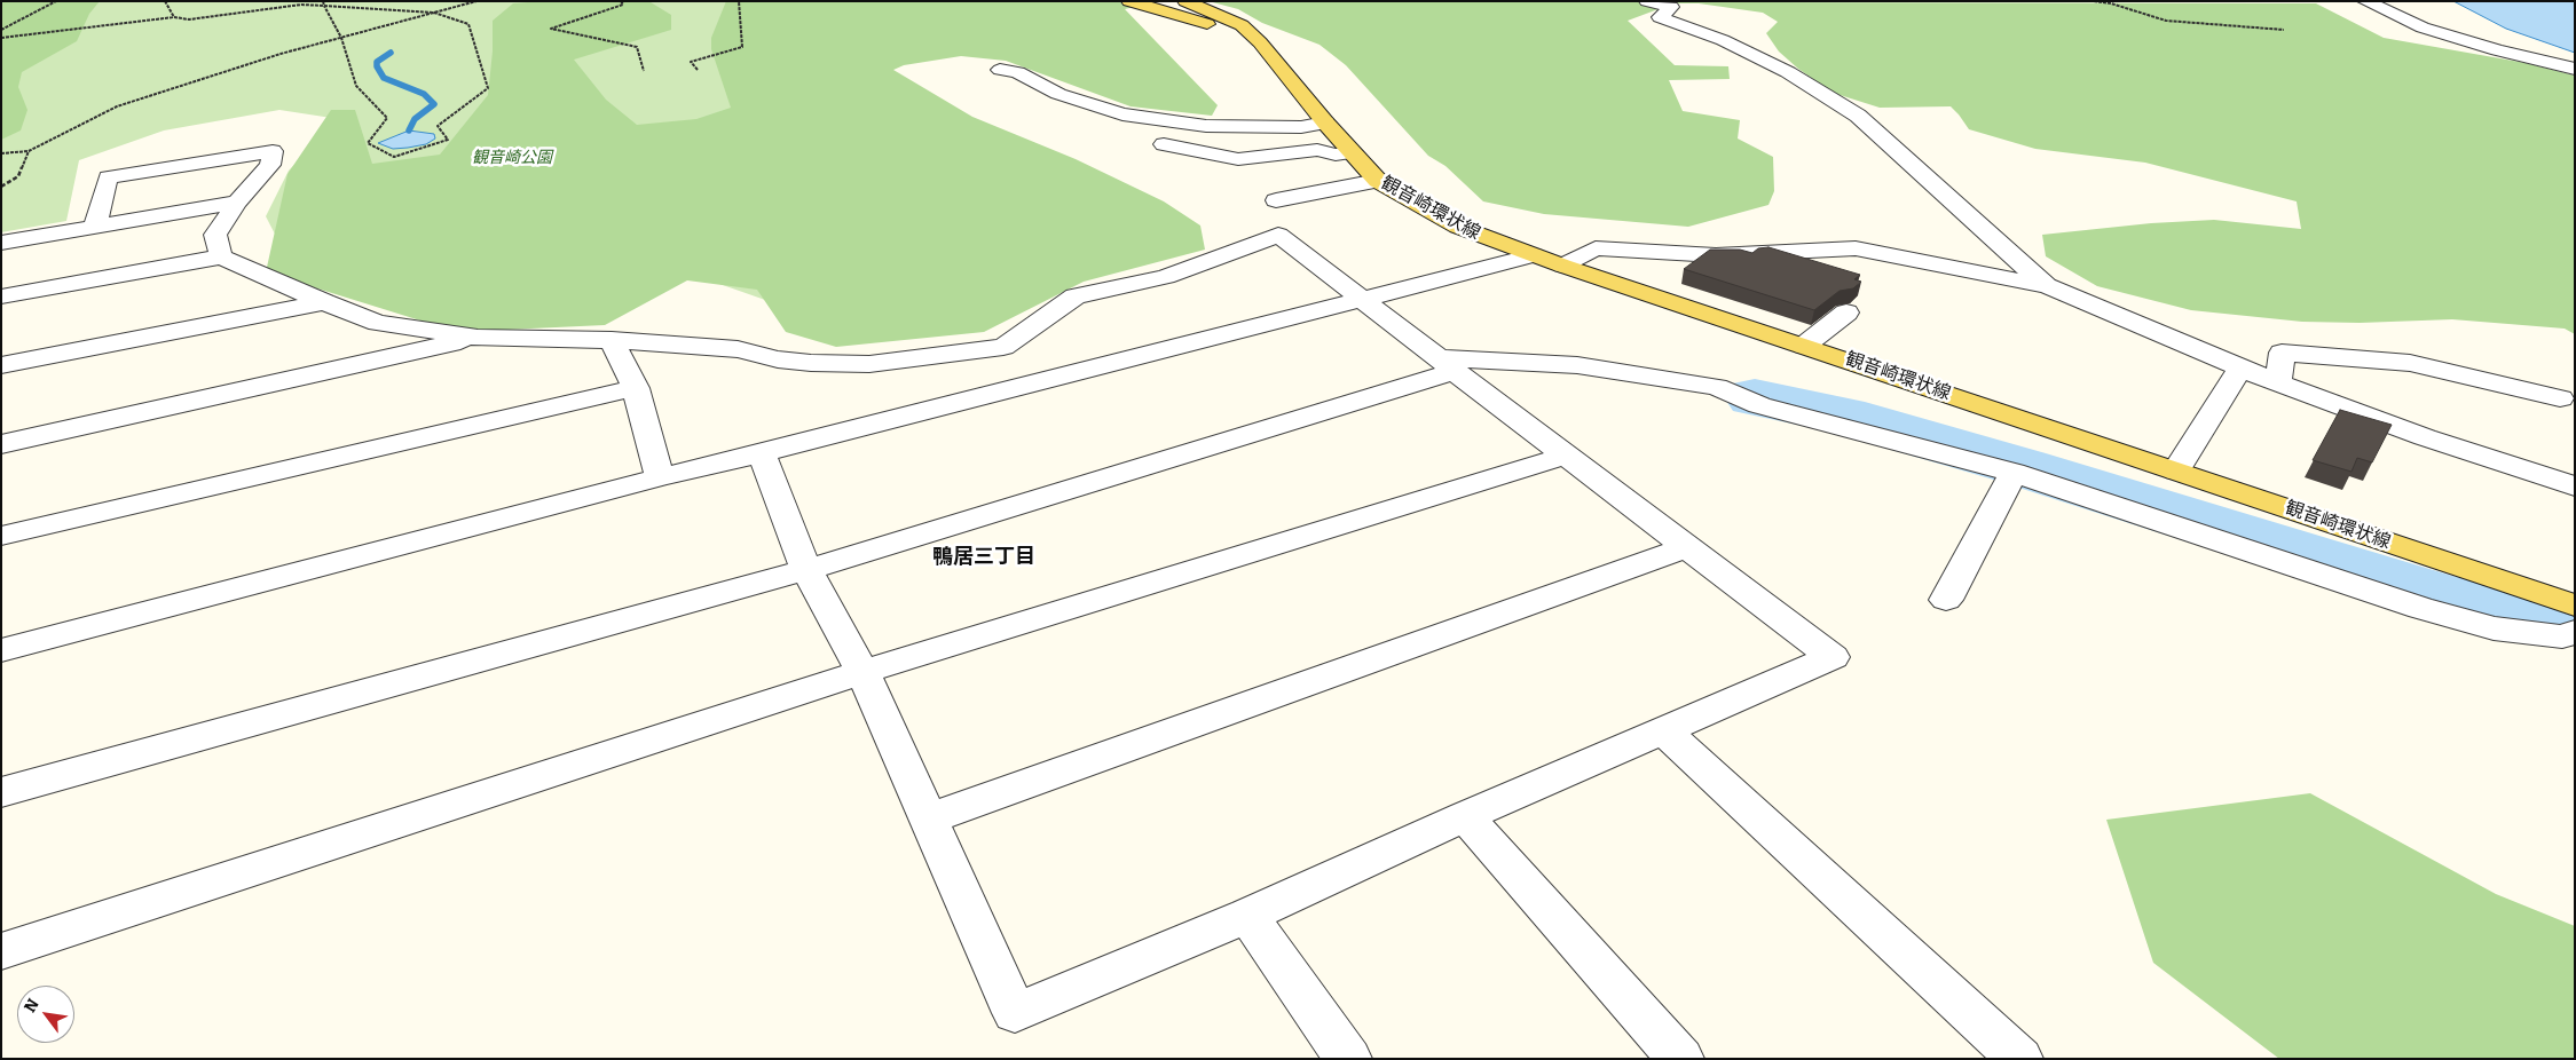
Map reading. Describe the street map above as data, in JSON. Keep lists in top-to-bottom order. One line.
{"streets":{"main road":["観音崎環状線"]},"districts":["鴨居三丁目"],"parks":["観音崎公園"],"north":"top left"}
